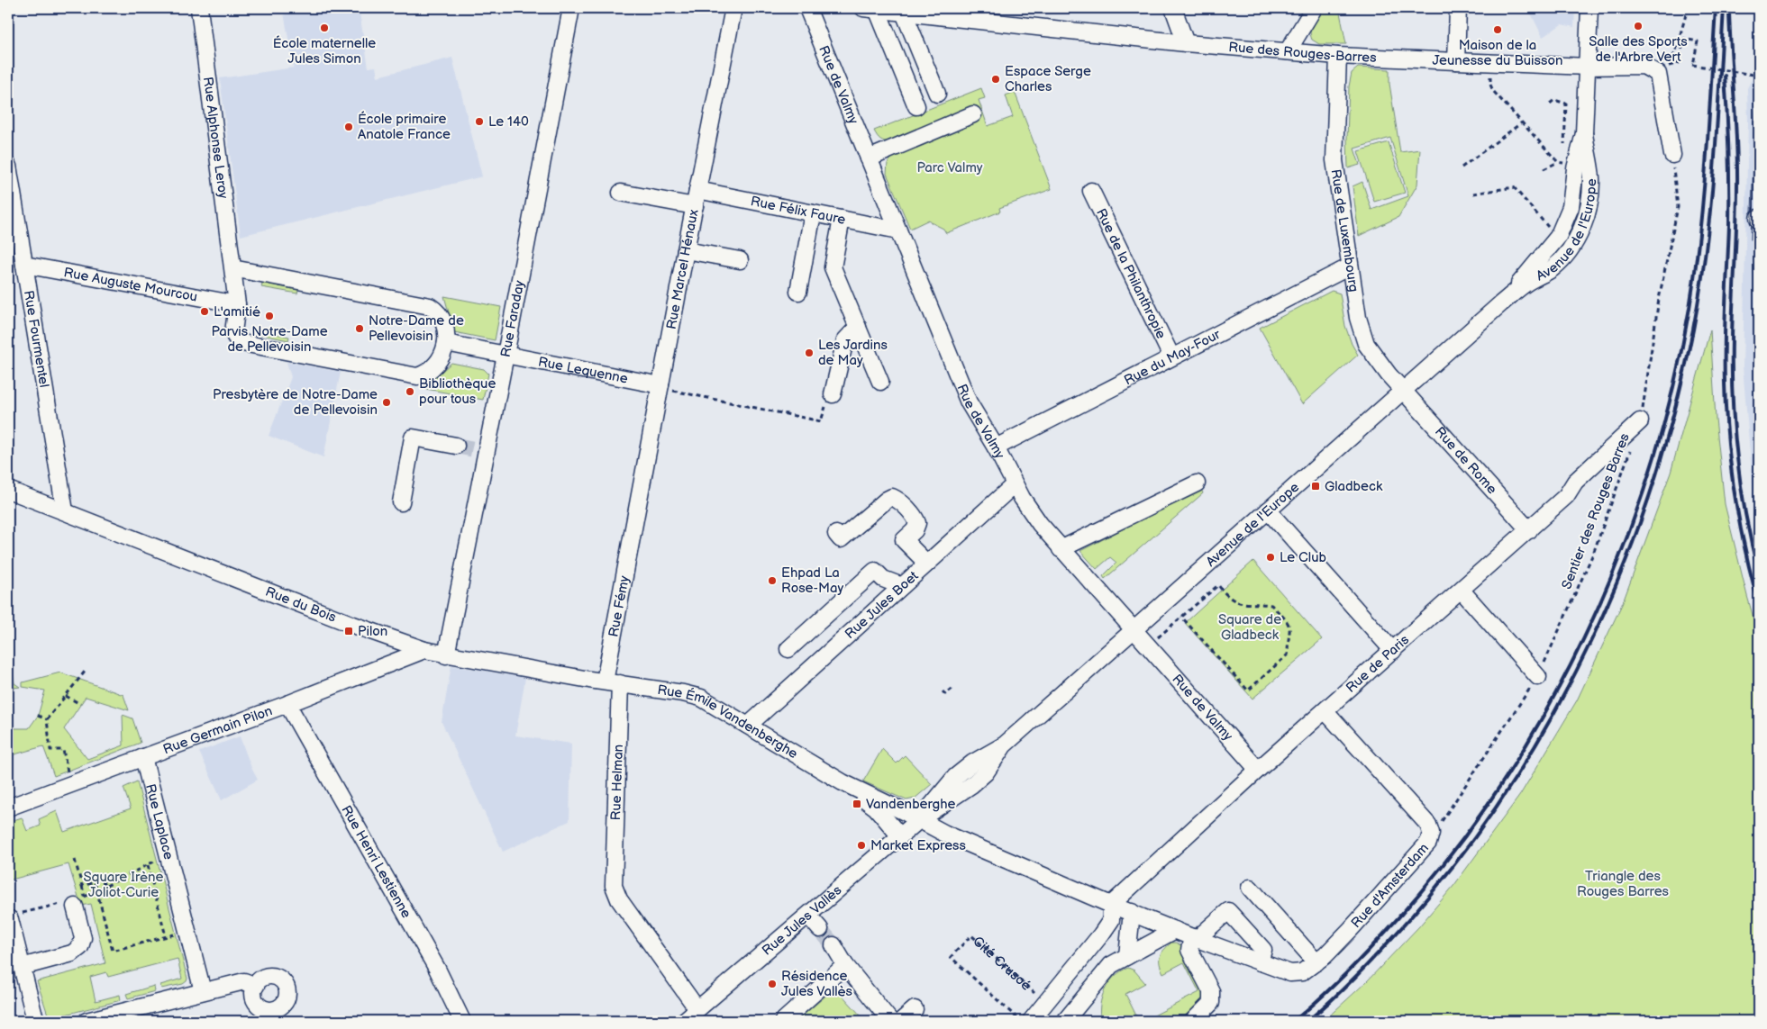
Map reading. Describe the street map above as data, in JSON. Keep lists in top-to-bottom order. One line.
{"streets":{"street":["Rue des Rouges-Barres","Rue de Valmy","Rue Alphonse Leroy","Rue Félix Faure","Avenue de l'Europe","Rue de Luxembourg","Rue Marcel Hénaux","Rue de la Philanthropie","Rue Auguste Mourcou","Rue Faraday","Rue Fourmentel","Rue du May-Four","Rue Lequenne","Rue de Rome","Rue du Bois","Rue Jules Boet","Rue Fémy","Rue de Paris","Rue Émile Vandenberghe","Rue Germain Pilon","Rue Helman","Rue Laplace","Rue Henri Lestienne","Rue d'Amsterdam","Rue Jules Vallès"],"path":["Sentier des Rouges Barres","Cité Crusoé"]},"crossings":[["Rue des Rouges-Barres","Avenue de l'Europe"],["Rue des Rouges-Barres","Rue de Luxembourg"],["Rue des Rouges-Barres","Sentier des Rouges Barres"],["Rue de Valmy","Rue Félix Faure"],["Rue de Valmy","Avenue de l'Europe"],["Rue de Valmy","Rue du May-Four"],["Rue de Valmy","Rue Jules Boet"],["Rue de Valmy","Rue de Paris"],["Rue Alphonse Leroy","Rue Auguste Mourcou"],["Rue Alphonse Leroy","Rue Lequenne"],["Rue Félix Faure","Rue Marcel Hénaux"],["Avenue de l'Europe","Rue de Luxembourg"],["Avenue de l'Europe","Rue de Rome"],["Avenue de l'Europe","Rue Émile Vandenberghe"],["Avenue de l'Europe","Rue Jules Vallès"],["Rue de Luxembourg","Rue du May-Four"],["Rue de Luxembourg","Rue de Rome"],["Rue Marcel Hénaux","Rue Lequenne"],["Rue Marcel Hénaux","Rue Fémy"],["Rue de la Philanthropie","Rue du May-Four"],["Rue Auguste Mourcou","Rue Fourmentel"],["Rue Faraday","Rue Lequenne"],["Rue Faraday","Rue du Bois"],["Rue Fourmentel","Rue du Bois"],["Rue de Rome","Rue de Paris"],["Sentier des Rouges Barres","Rue de Paris"],["Sentier des Rouges Barres","Rue d'Amsterdam"],["Rue du Bois","Rue Fémy"],["Rue du Bois","Rue Émile Vandenberghe"],["Rue du Bois","Rue Germain Pilon"],["Rue du Bois","Rue Helman"],["Rue Jules Boet","Rue Émile Vandenberghe"],["Rue Fémy","Rue Émile Vandenberghe"],["Rue Fémy","Rue Helman"],["Rue de Paris","Rue Émile Vandenberghe"],["Rue de Paris","Rue d'Amsterdam"],["Rue Émile Vandenberghe","Rue Helman"],["Rue Émile Vandenberghe","Rue d'Amsterdam"],["Rue Émile Vandenberghe","Rue Jules Vallès"],["Rue Germain Pilon","Rue Laplace"],["Rue Germain Pilon","Rue Henri Lestienne"],["Rue Helman","Rue Jules Vallès"]],"parks":["Parc Valmy","Square de Gladbeck","Triangle des Rouges Barres","Square Irène Joliot-Curie"],"places":{"other":["Salle des Sports de l'Arbre Vert","École maternelle Jules Simon","Maison de la Jeunesse du Buisson","Espace Serge Charles","Le 140","École primaire Anatole France","L'amitié","Parvis Notre-Dame de Pellevoisin","Notre-Dame de Pellevoisin","Les Jardins de May","Bibliothèque pour tous","Presbytère de Notre-Dame de Pellevoisin","Le Club","Ehpad La Rose-May","Market Express","Résidence Jules Vallès"],"transit":["Gladbeck","Pilon","Vandenberghe"]}}
